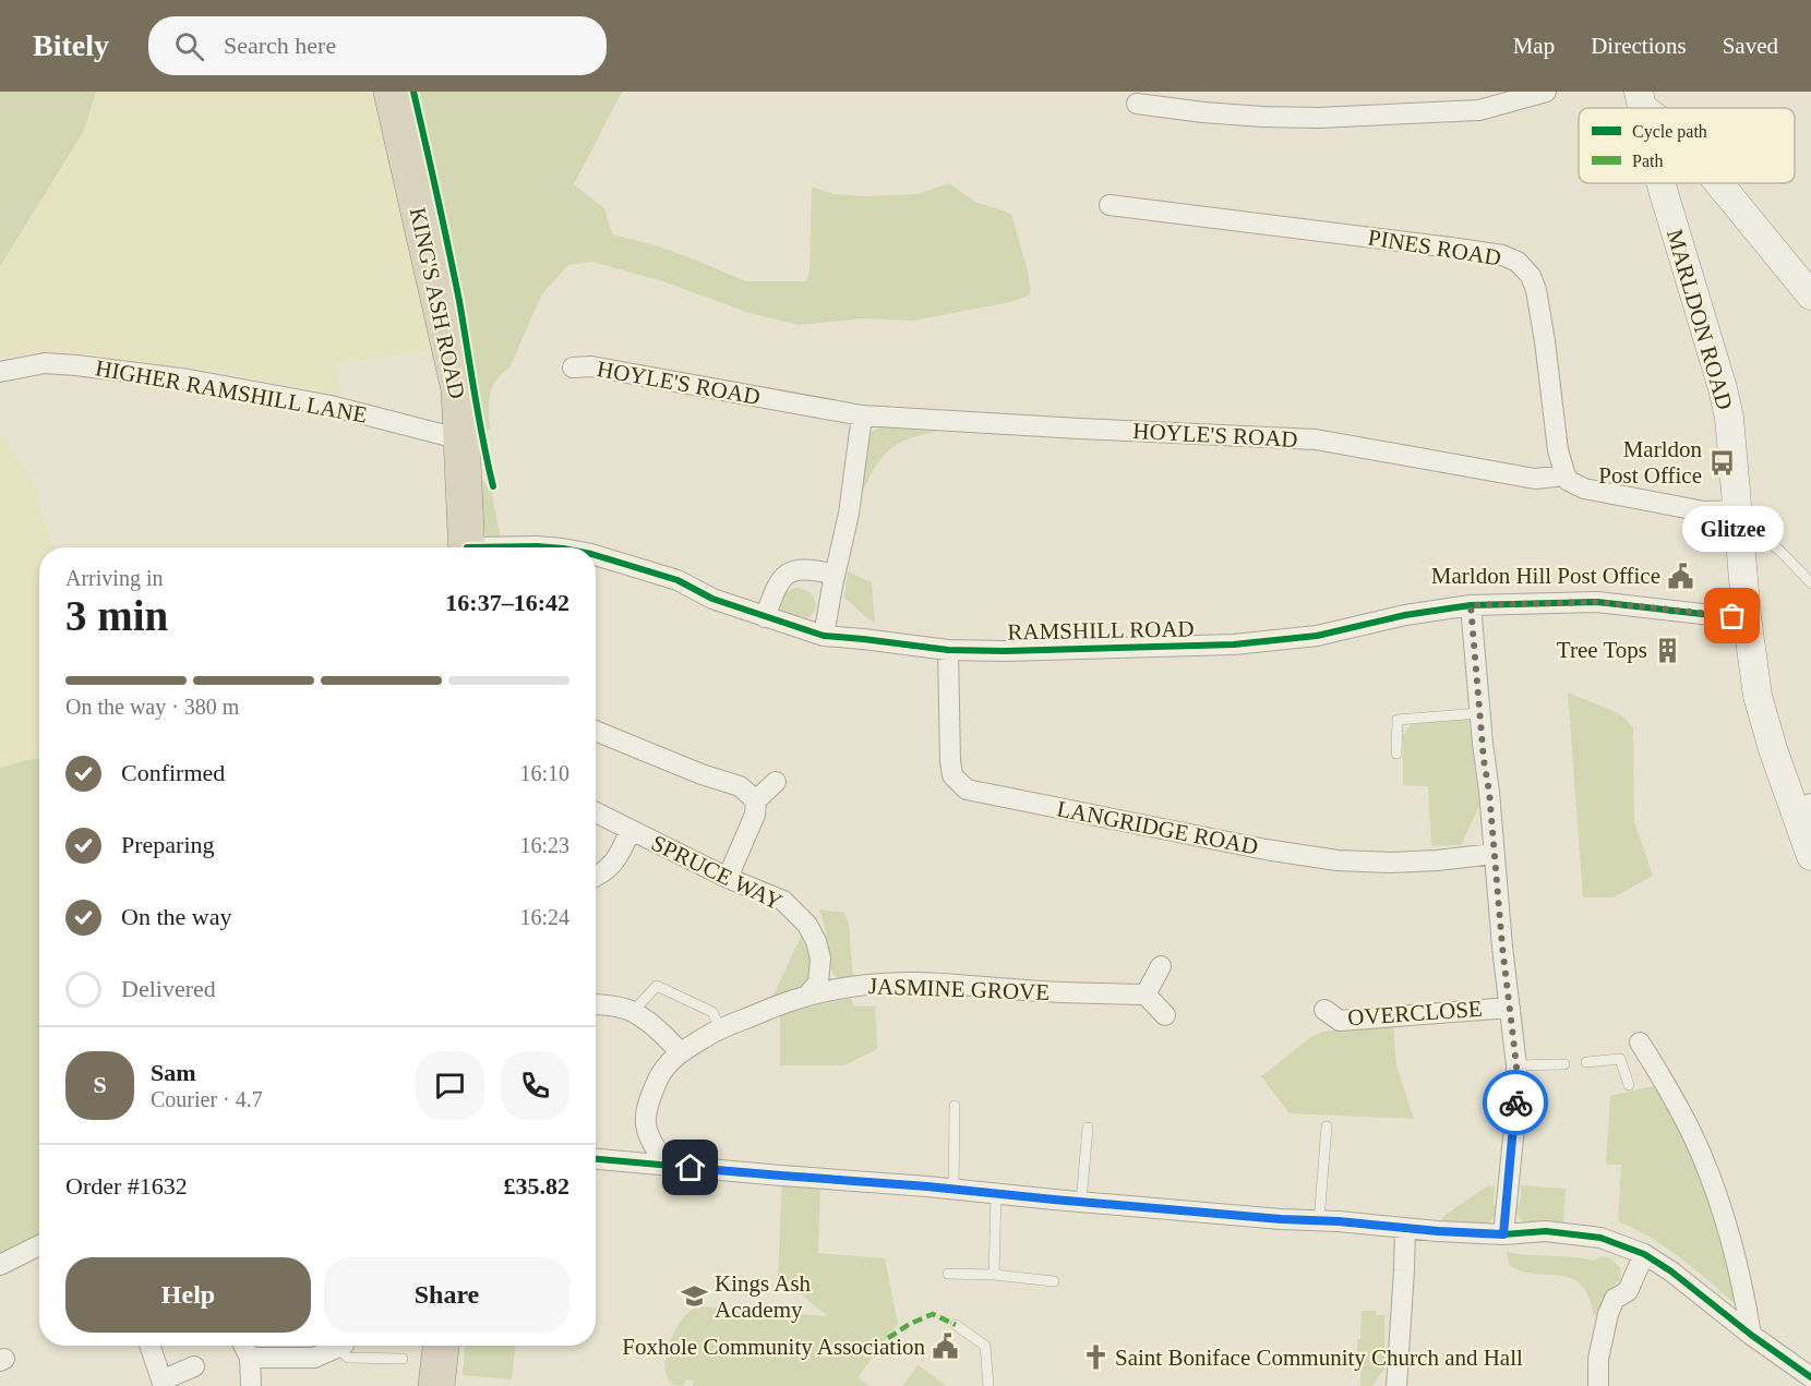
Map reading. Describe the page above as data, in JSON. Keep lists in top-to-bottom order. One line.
{"streets":{"highway":["KING'S ASH ROAD"],"main road":["MARLDON ROAD"],"street":["PINES ROAD","HOYLE'S ROAD","HIGHER RAMSHILL LANE","RAMSHILL ROAD","LANGRIDGE ROAD","SPRUCE WAY","JASMINE GROVE","OVERCLOSE"]},"crossings":[["PINES ROAD","HOYLE'S ROAD"],["KING'S ASH ROAD","HIGHER RAMSHILL LANE"],["MARLDON ROAD","RAMSHILL ROAD"],["RAMSHILL ROAD","LANGRIDGE ROAD"],["SPRUCE WAY","JASMINE GROVE"]],"places":{"bus stop":["Marldon Post Office"],"public building":["Marldon Hill Post Office","Foxhole Community Association"],"other":["Glitzee"],"building":["Tree Tops"],"school or university":["Kings Ash Academy"],"church":["Saint Boniface Community Church and Hall"]},"legend":["Cycle path","Path"],"page":{"header":"Bitely","search":"Search here","nav":["Map","Directions","Saved"],"bubble":"Glitzee","heading":["3 min","Arriving in","16:37–16:42"],"panel":["Sam","Courier · 4.7","Order #1632","£35.82"],"bar":"On the way · 380 m","list":[["Confirmed","16:10"],["Preparing","16:23"],["On the way","16:24"],"Delivered"],"round":"S","buttons":["Help","Share"]}}
